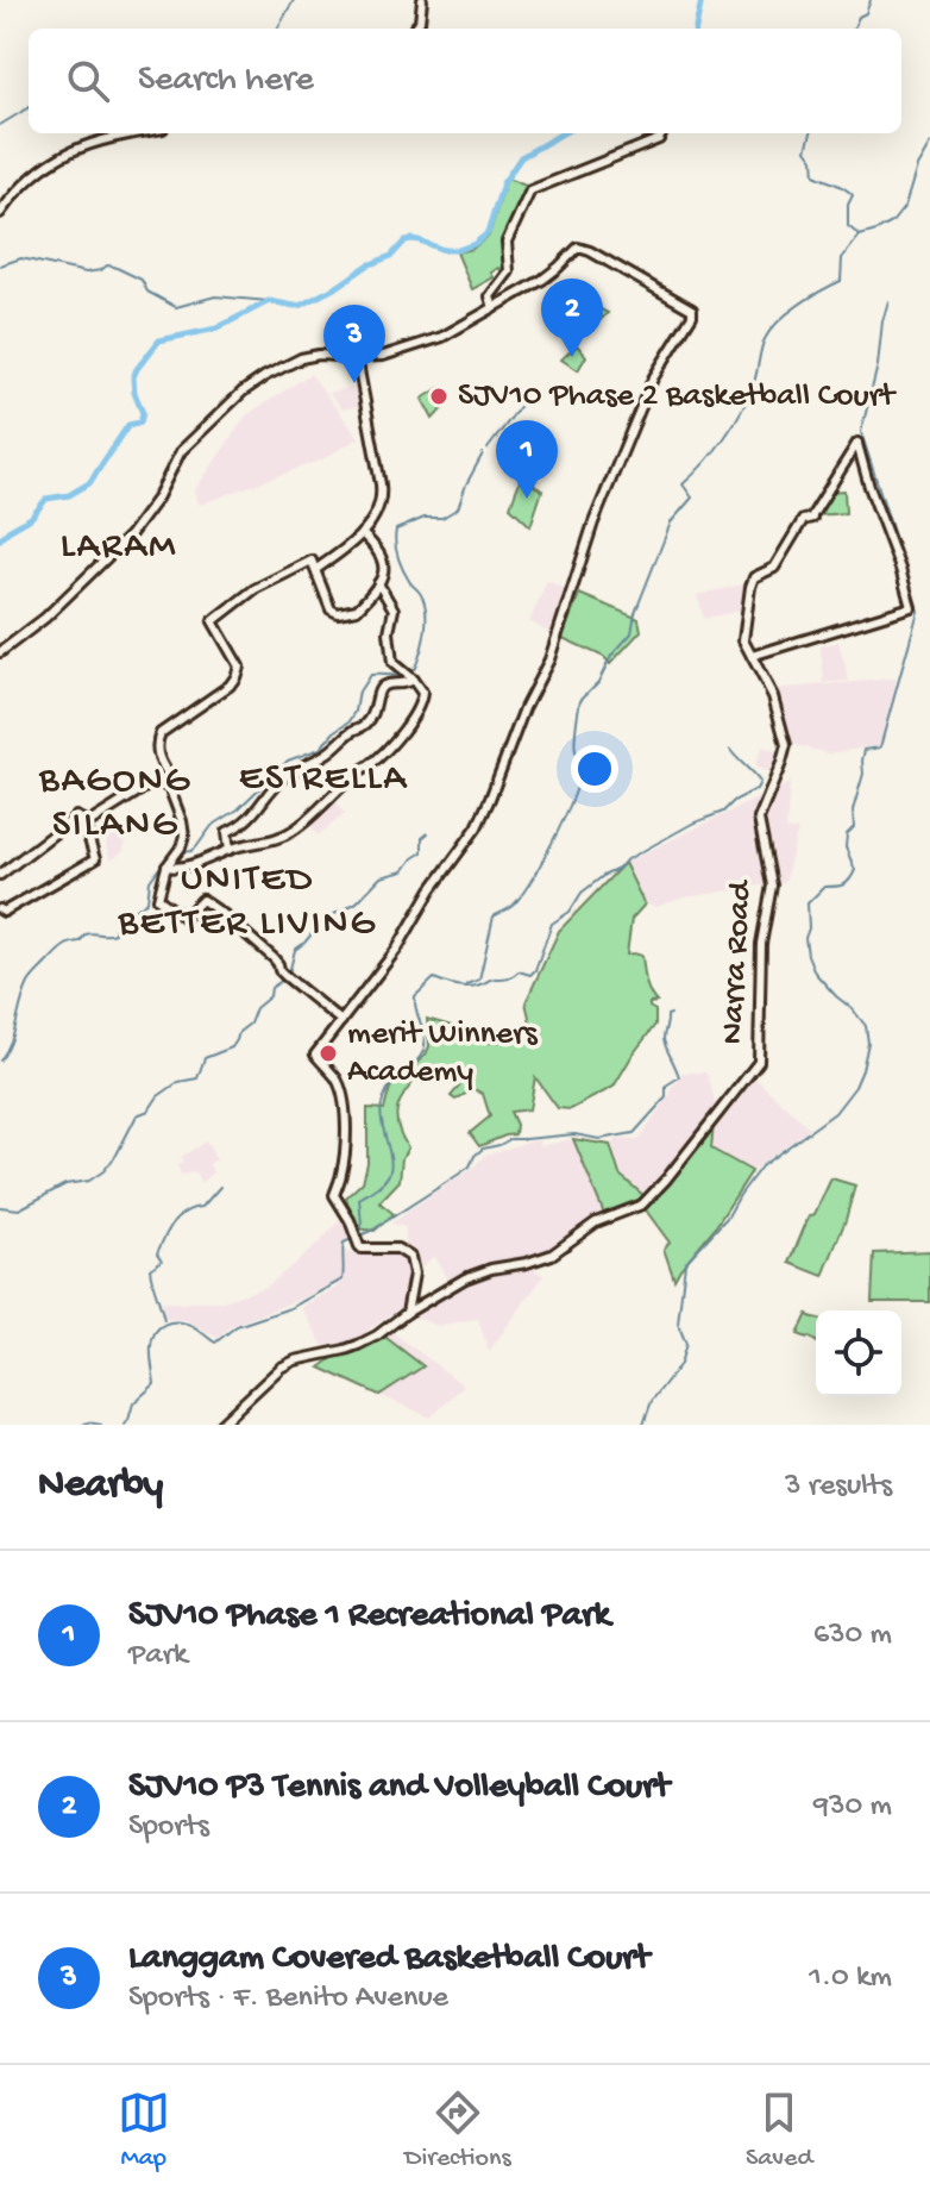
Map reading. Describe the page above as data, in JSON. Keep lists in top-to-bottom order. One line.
{"streets":{"street":["Narra Road"]},"districts":["LARAM","ESTRELLA","BAGONG SILANG","UNITED BETTER LIVING"],"places":["SJV10 Phase 2 Basketball Court","merit Winners Academy"],"page":{"search":"Search here","pins":["2","3","1"],"heading":["Nearby","3 results"],"list":[{"mark":"1","name":"SJV10 Phase 1 Recreational Park","note":"Park","value":"630 m"},{"mark":"2","name":"SJV10 P3 Tennis and Volleyball Court","note":"Sports","value":"930 m"},{"mark":"3","name":"Langgam Covered Basketball Court","note":"Sports · F. Benito Avenue","value":"1.0 km"}],"nav":["Map","Directions","Saved"]}}
